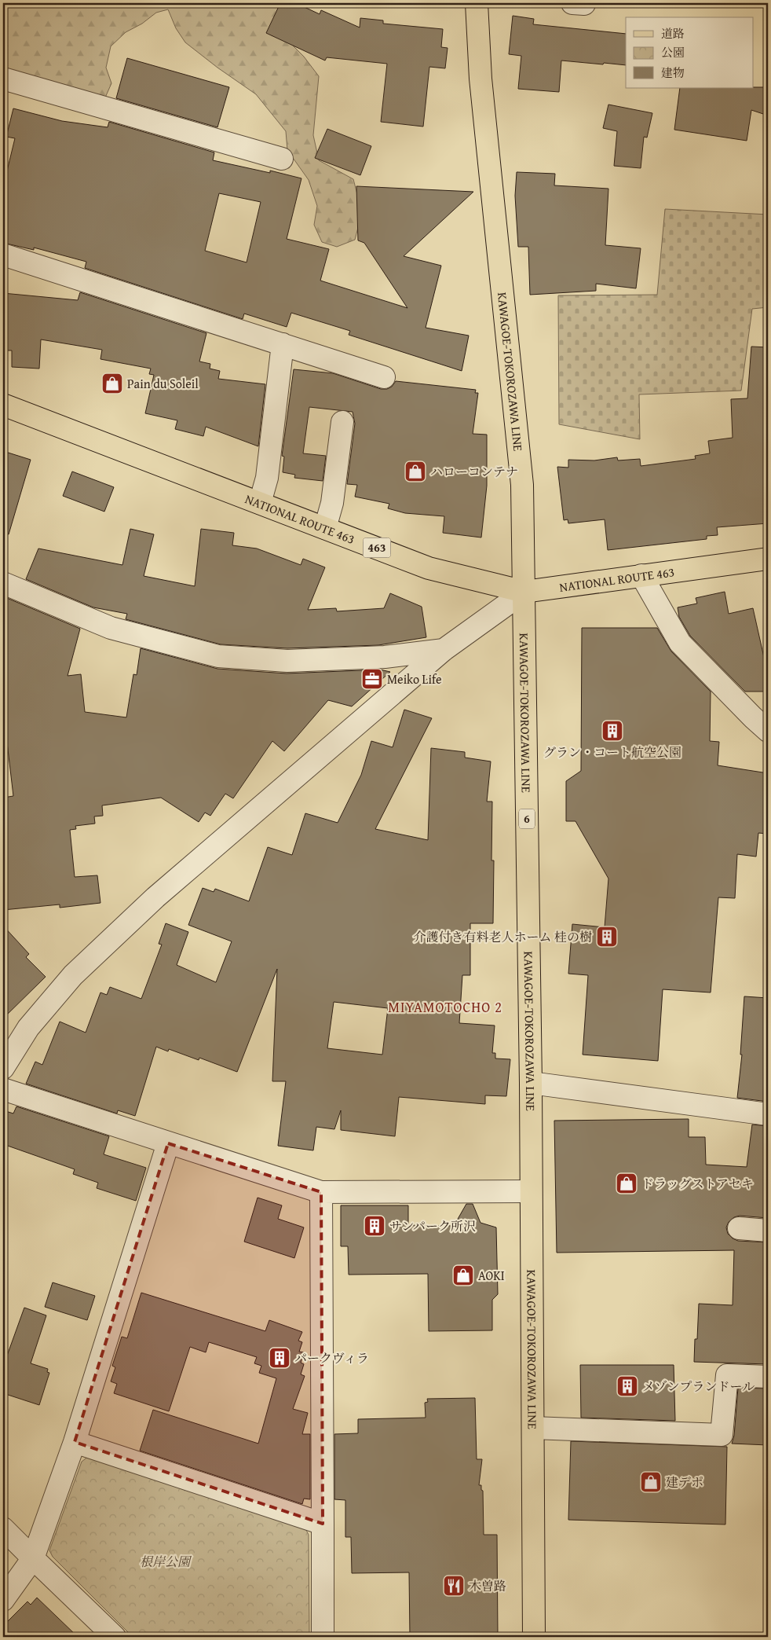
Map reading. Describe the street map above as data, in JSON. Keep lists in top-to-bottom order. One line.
{"streets":{"main road":["KAWAGOE-TOKOROZAWA LINE","NATIONAL ROUTE 463","463","6"]},"crossings":[["KAWAGOE-TOKOROZAWA LINE","NATIONAL ROUTE 463"]],"districts":["MIYAMOTOCHO 2"],"parks":["根岸公園"],"places":{"shop":["Pain du Soleil","ハローコンテナ","ドラッグストアセキ","AOKI","建デポ"],"office":["Meiko Life"],"building":["グラン・コート航空公園","介護付き有料老人ホーム 桂の樹","サンパーク所沢","パークヴィラ","メゾンプランドール"],"restaurant":["木曽路"]},"legend":["道路","公園","建物"]}
